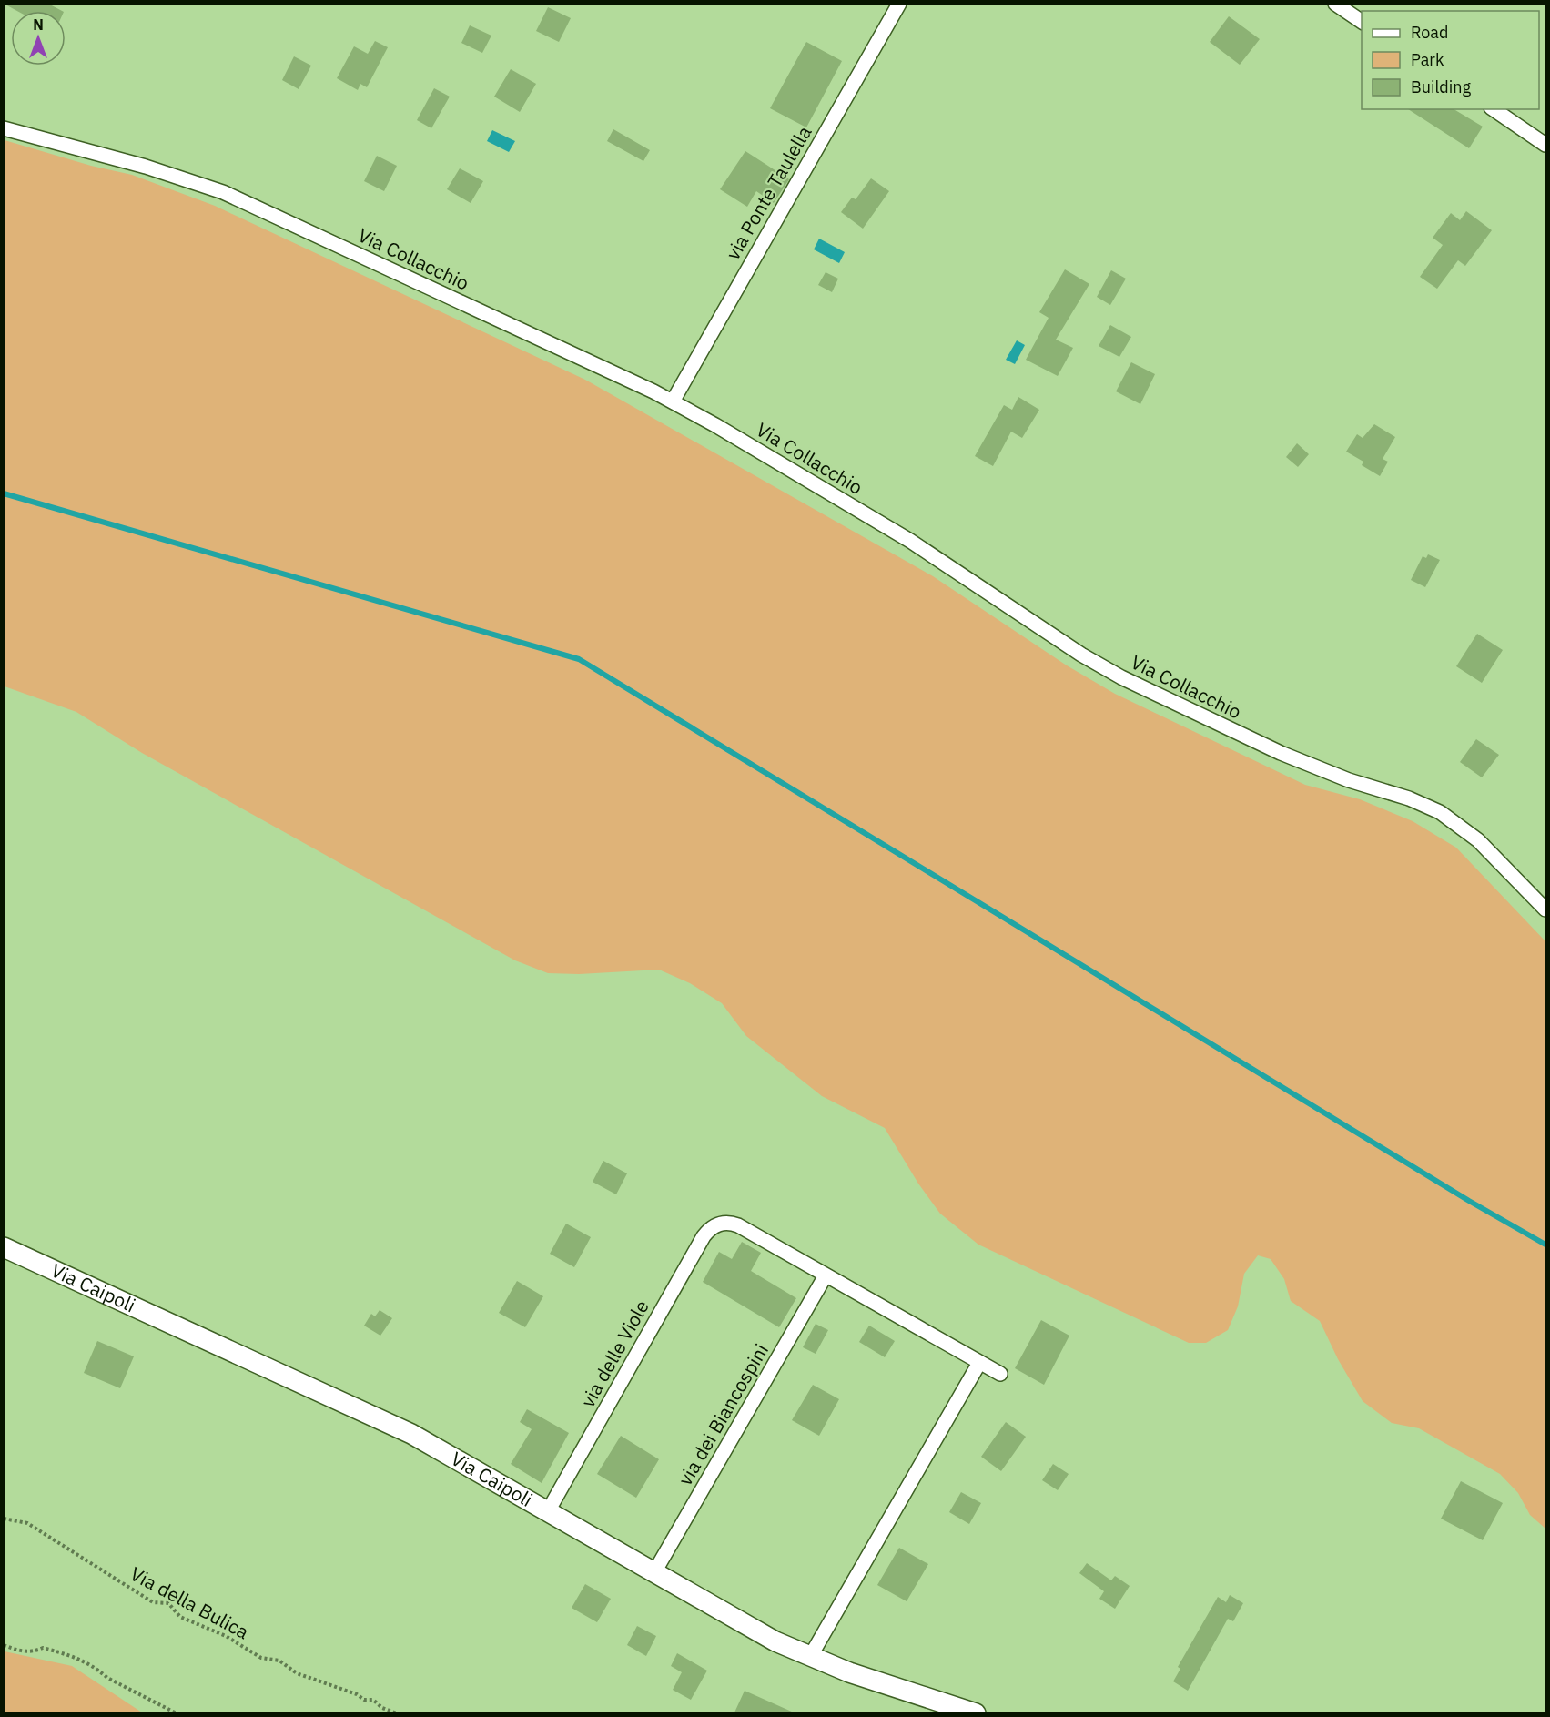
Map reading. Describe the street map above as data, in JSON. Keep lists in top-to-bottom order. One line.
{"streets":{"street":["via Ponte Taulella","Via Collacchio","Via Caipoli","via delle Viole","via dei Biancospini"],"path":["Via della Bulica"]},"crossings":[["via Ponte Taulella","Via Collacchio"],["Via Caipoli","via delle Viole"],["Via Caipoli","via dei Biancospini"],["via delle Viole","via dei Biancospini"]],"legend":["Road","Park","Building"],"north":"top"}
